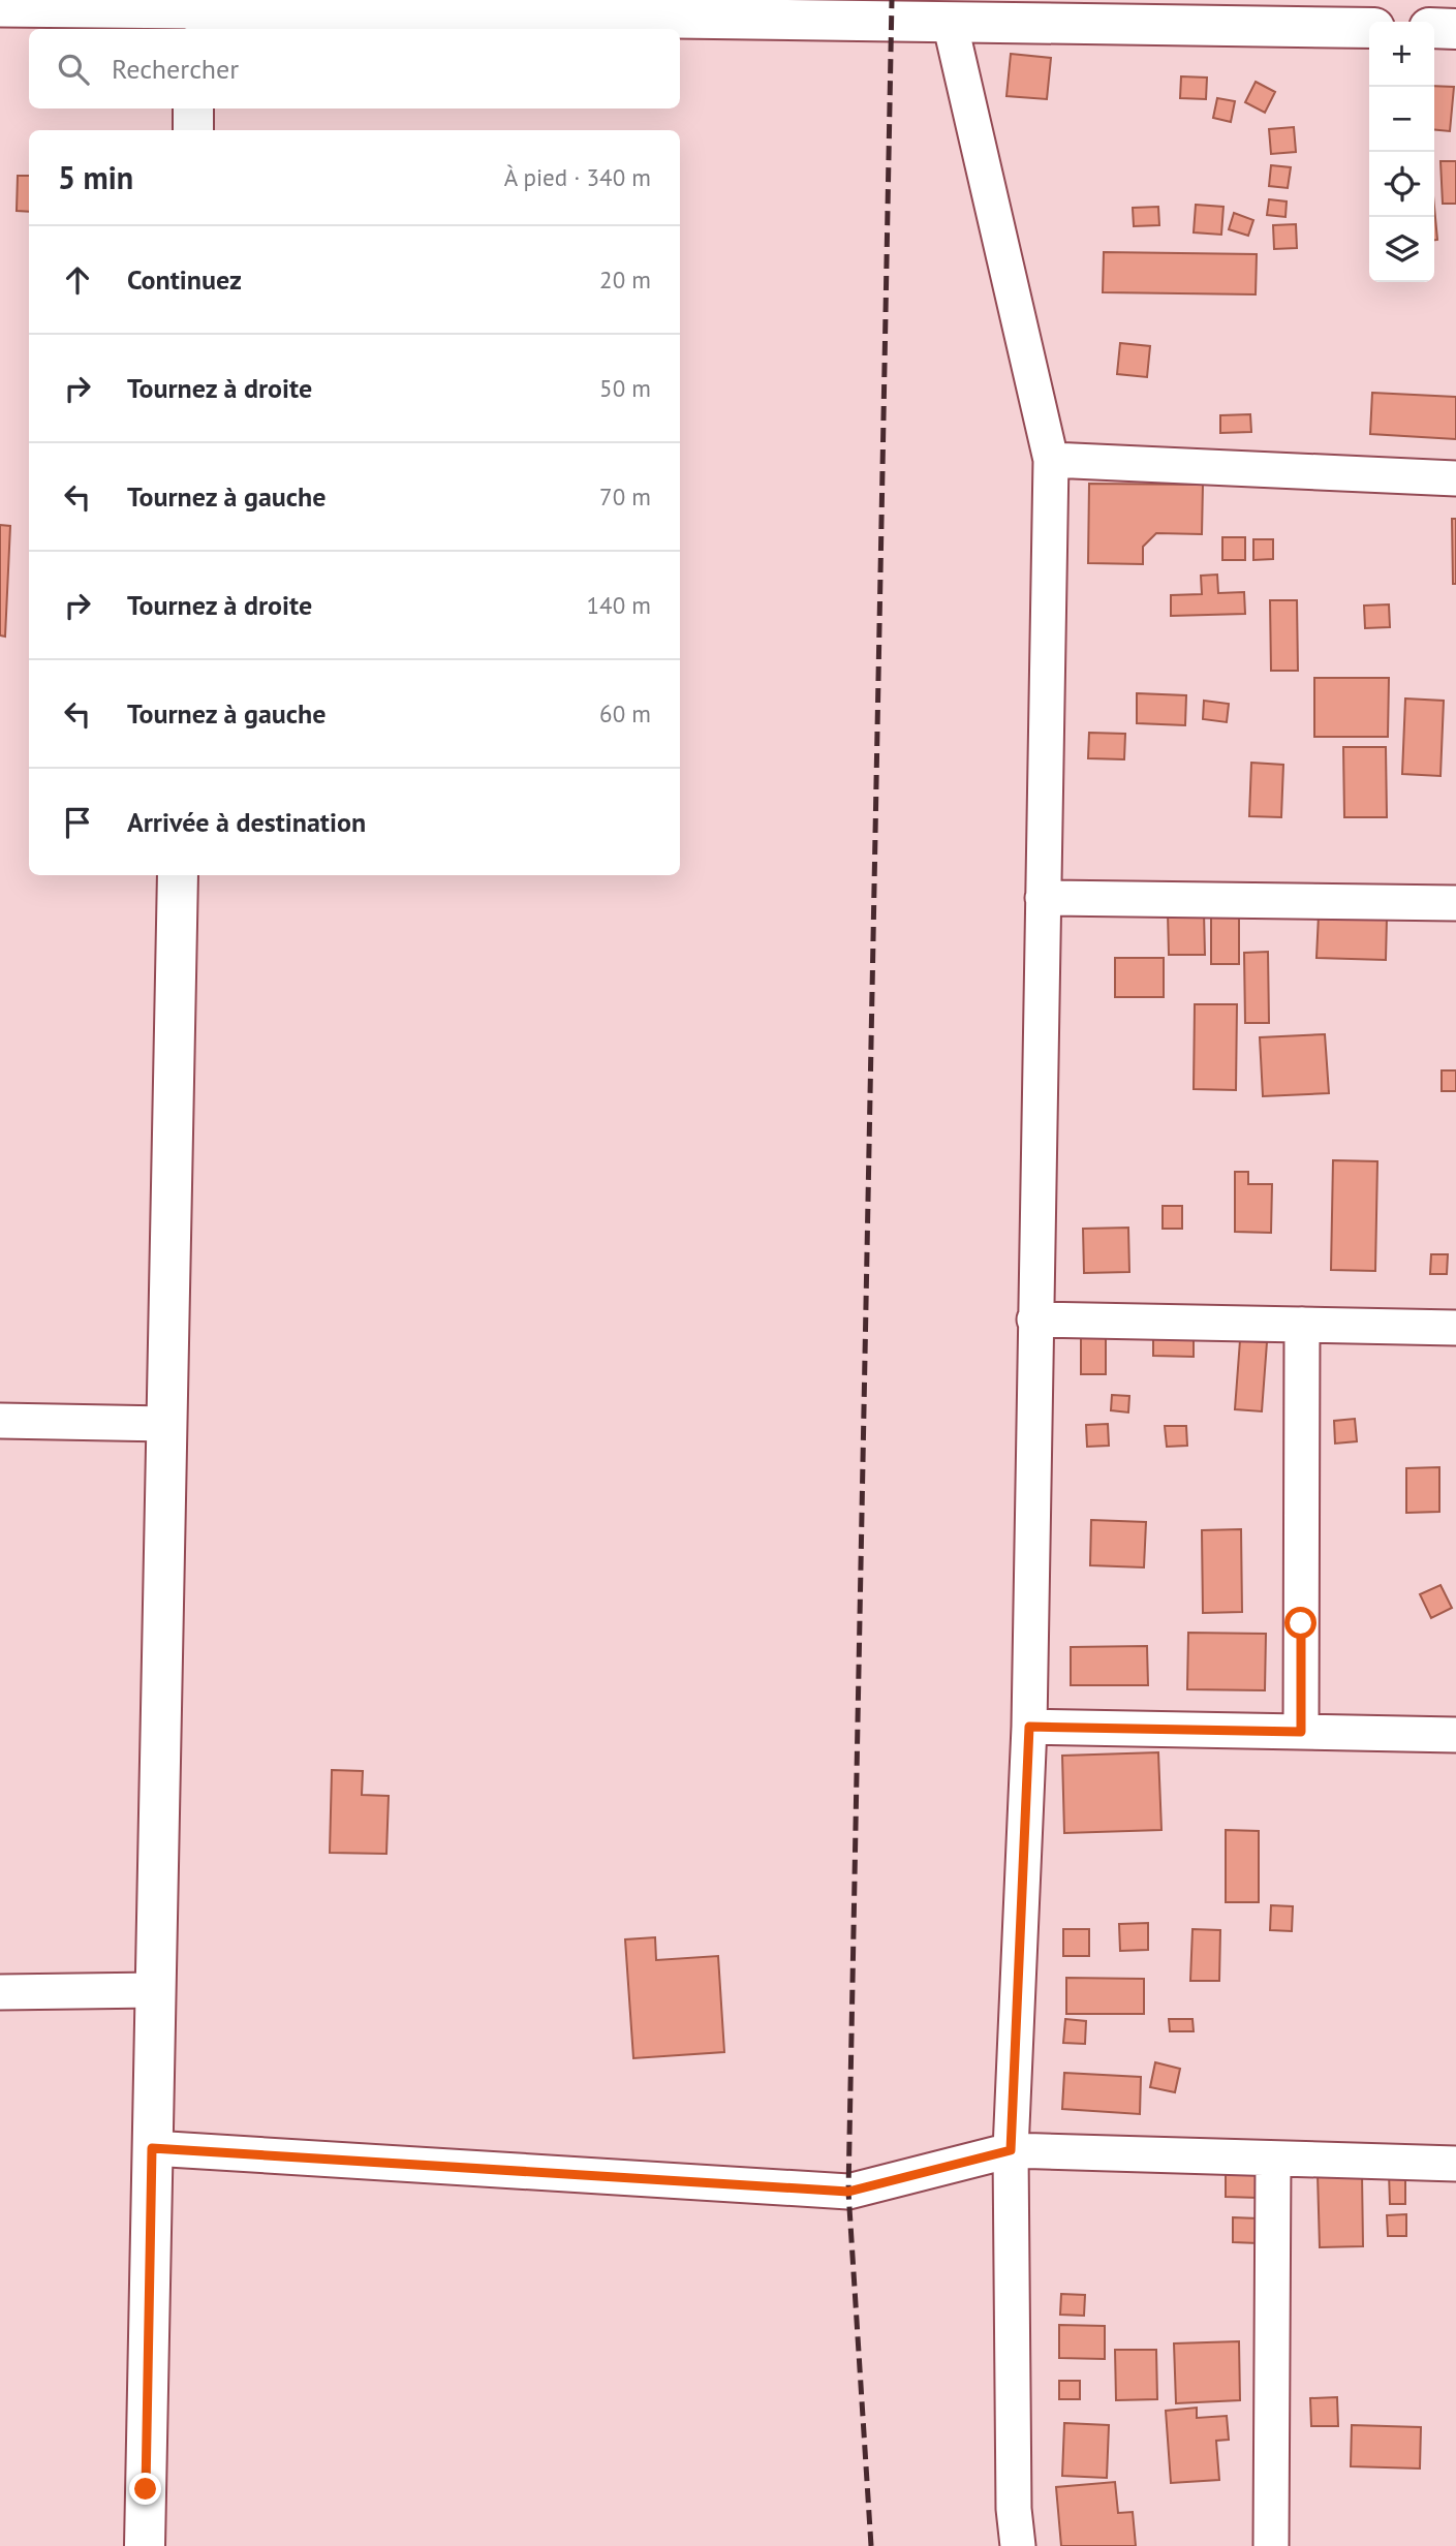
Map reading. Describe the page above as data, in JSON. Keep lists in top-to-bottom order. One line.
{"page":{"map_buttons":["+","−"],"search":"Rechercher","heading":["5 min","À pied · 340 m"],"list":[["Continuez","20 m"],["Tournez à droite","50 m"],["Tournez à gauche","70 m"],["Tournez à droite","140 m"],["Tournez à gauche","60 m"],"Arrivée à destination"]}}
